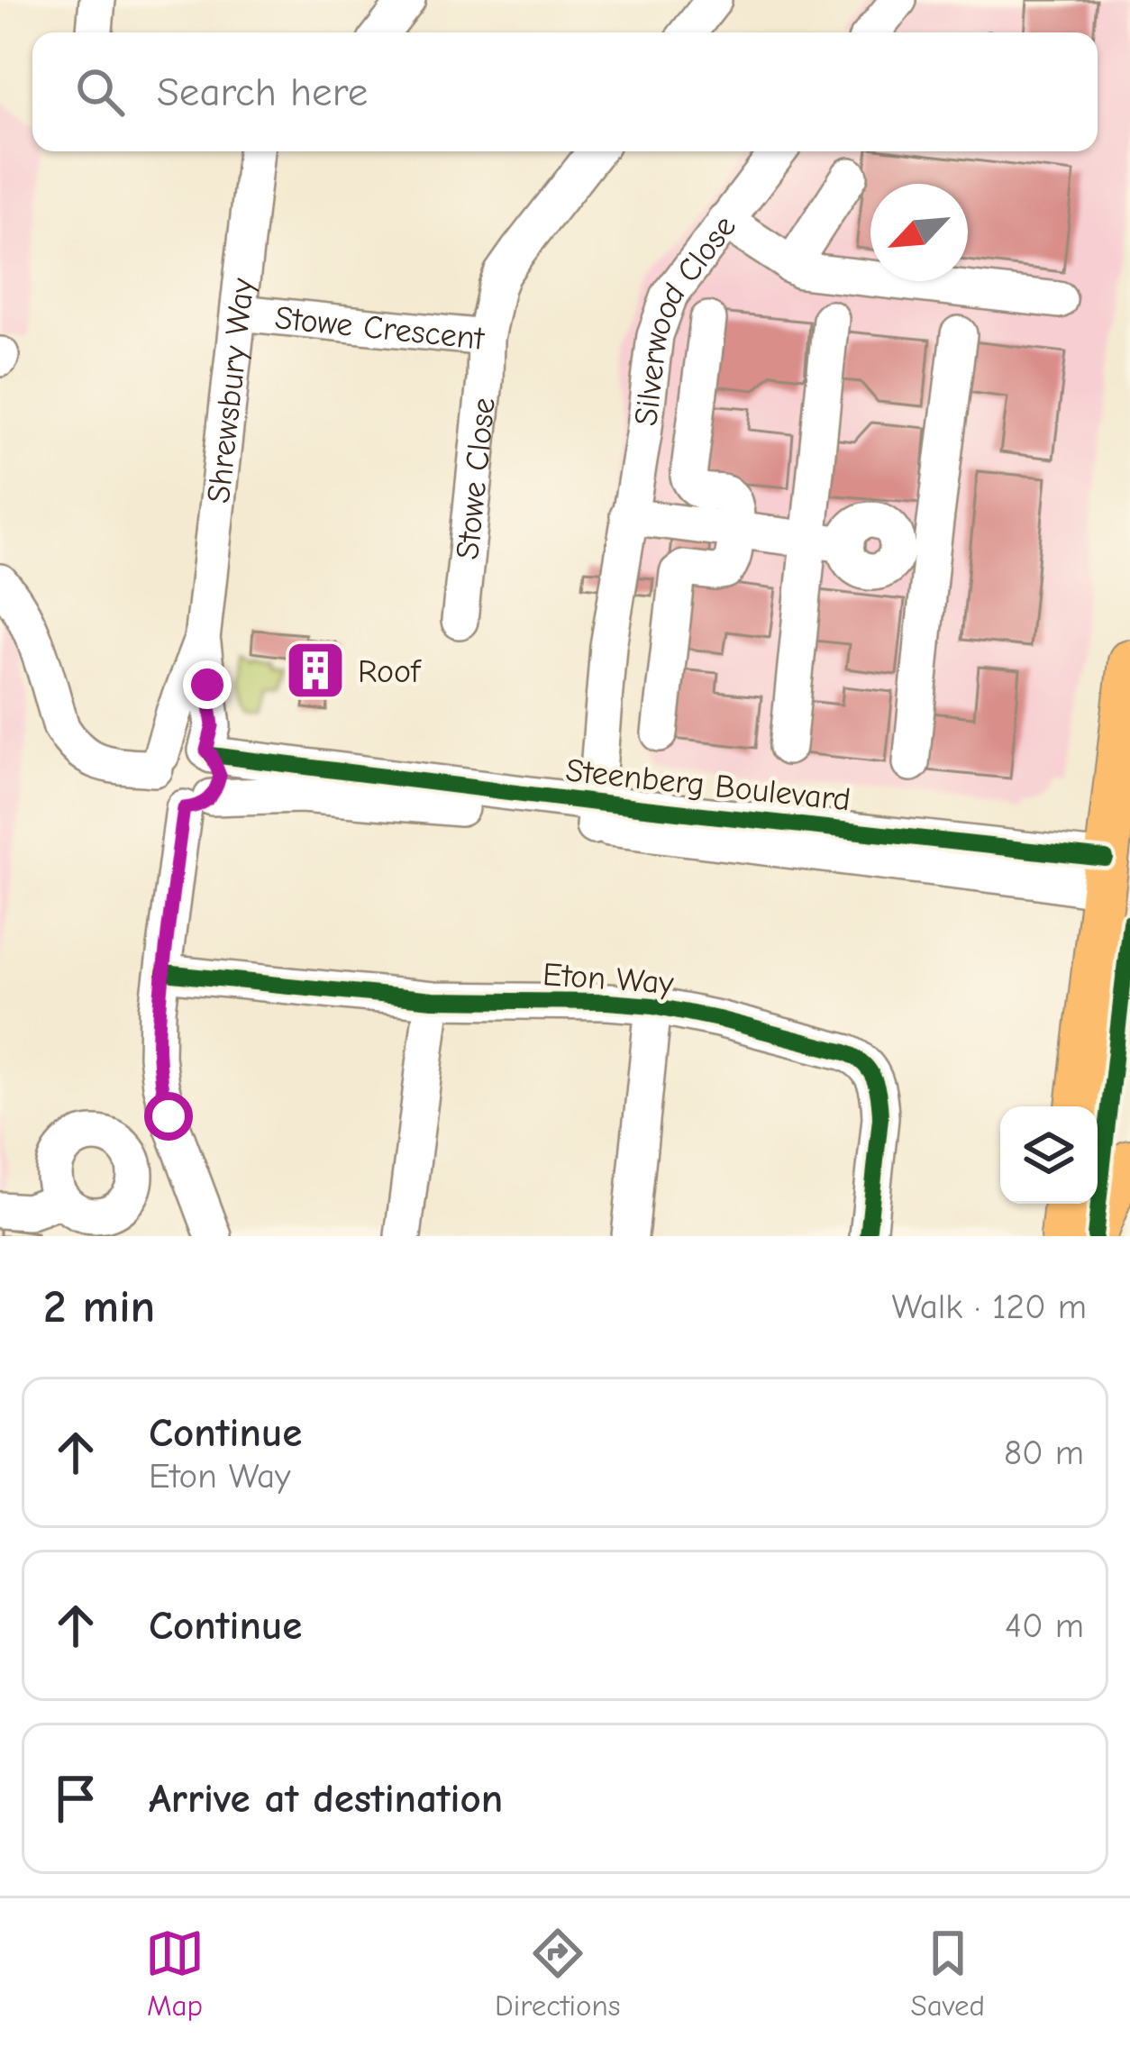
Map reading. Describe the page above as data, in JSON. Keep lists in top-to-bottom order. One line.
{"streets":{"street":["Stowe Crescent","Silverwood Close","Shrewsbury Way","Stowe Close","Steenberg Boulevard","Eton Way"]},"crossings":[["Stowe Crescent","Shrewsbury Way"],["Stowe Crescent","Stowe Close"],["Silverwood Close","Steenberg Boulevard"]],"places":{"building":["Roof"]},"north":"bottom left","page":{"search":"Search here","heading":["2 min","Walk · 120 m"],"list":[["Continue","Eton Way","80 m"],["Continue","40 m"],"Arrive at destination"],"nav":["Map","Directions","Saved"]}}
